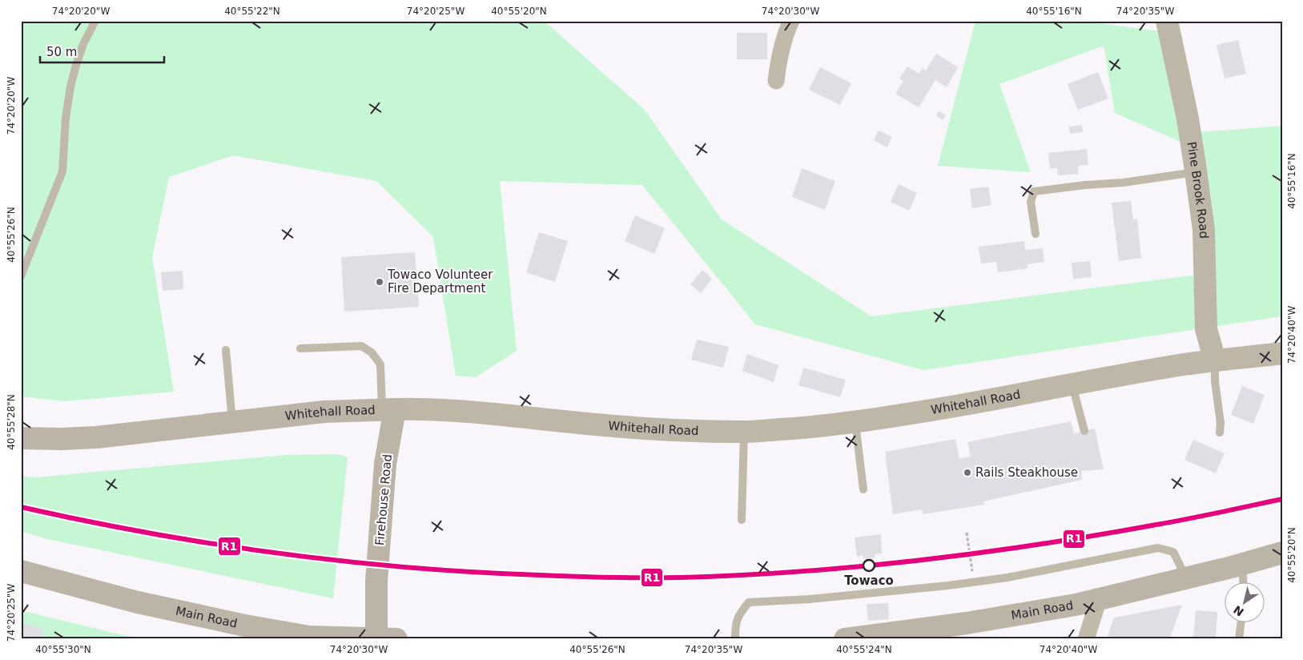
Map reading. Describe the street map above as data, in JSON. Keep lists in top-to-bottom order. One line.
{"streets":{"main road":["Whitehall Road","Firehouse Road","Main Road"],"street":["Pine Brook Road"]},"crossings":[["Pine Brook Road","Whitehall Road"],["Whitehall Road","Firehouse Road"],["Firehouse Road","Main Road"]],"places":["Towaco Volunteer Fire Department","Rails Steakhouse","Towaco"],"lines":["transit line R1"],"scale_bar":"50 m","north":"bottom left","coordinates":["74°20'20\"W","40°55'22\"N","74°20'25\"W","40°55'20\"N","74°20'30\"W","40°55'16\"N","74°20'35\"W","40°55'26\"N","74°20'40\"W","40°55'28\"N","40°55'30\"N","40°55'24\"N"]}
